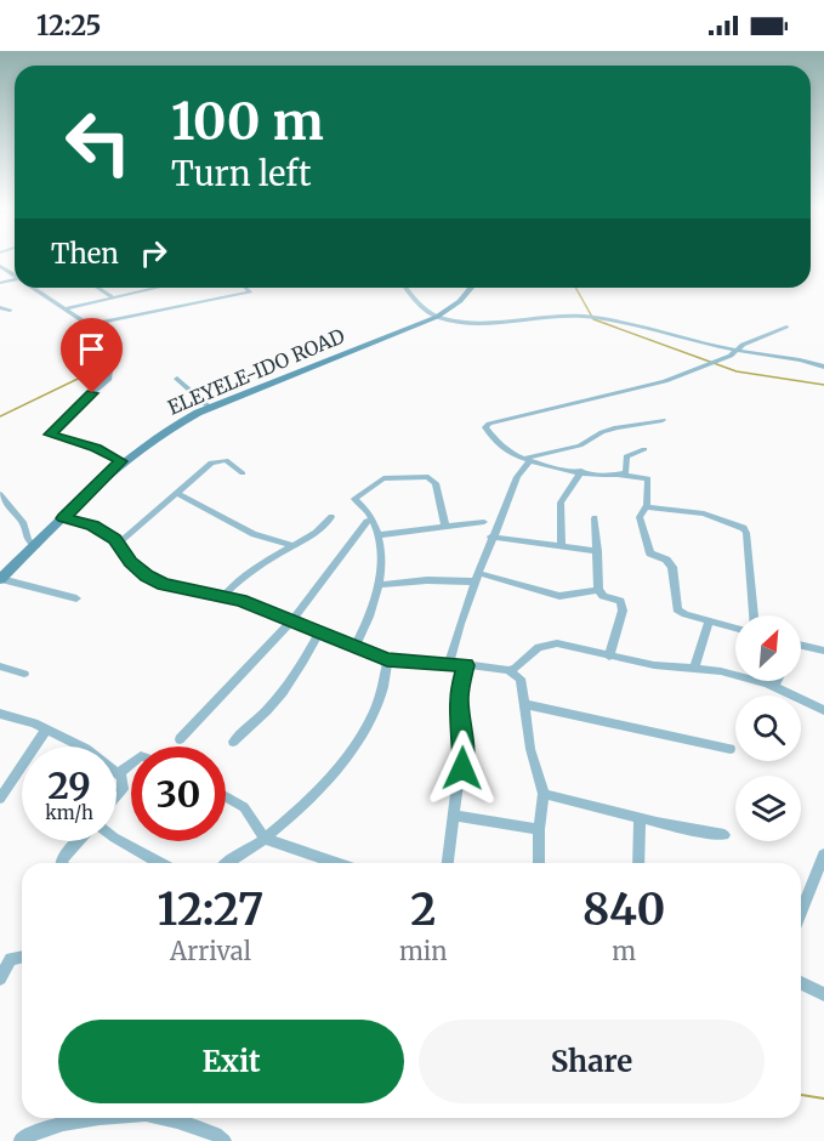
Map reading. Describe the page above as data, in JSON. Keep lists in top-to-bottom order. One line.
{"streets":{"main road":["ELEYELE-IDO ROAD"]},"north":"top right","page":{"status":"12:25","turn":["100 m","Turn left"],"then":"Then","speed":"29 km/h","limit":"30","eta":["12:27","Arrival","2","min","840","m"],"buttons":["Exit","Share"]}}
